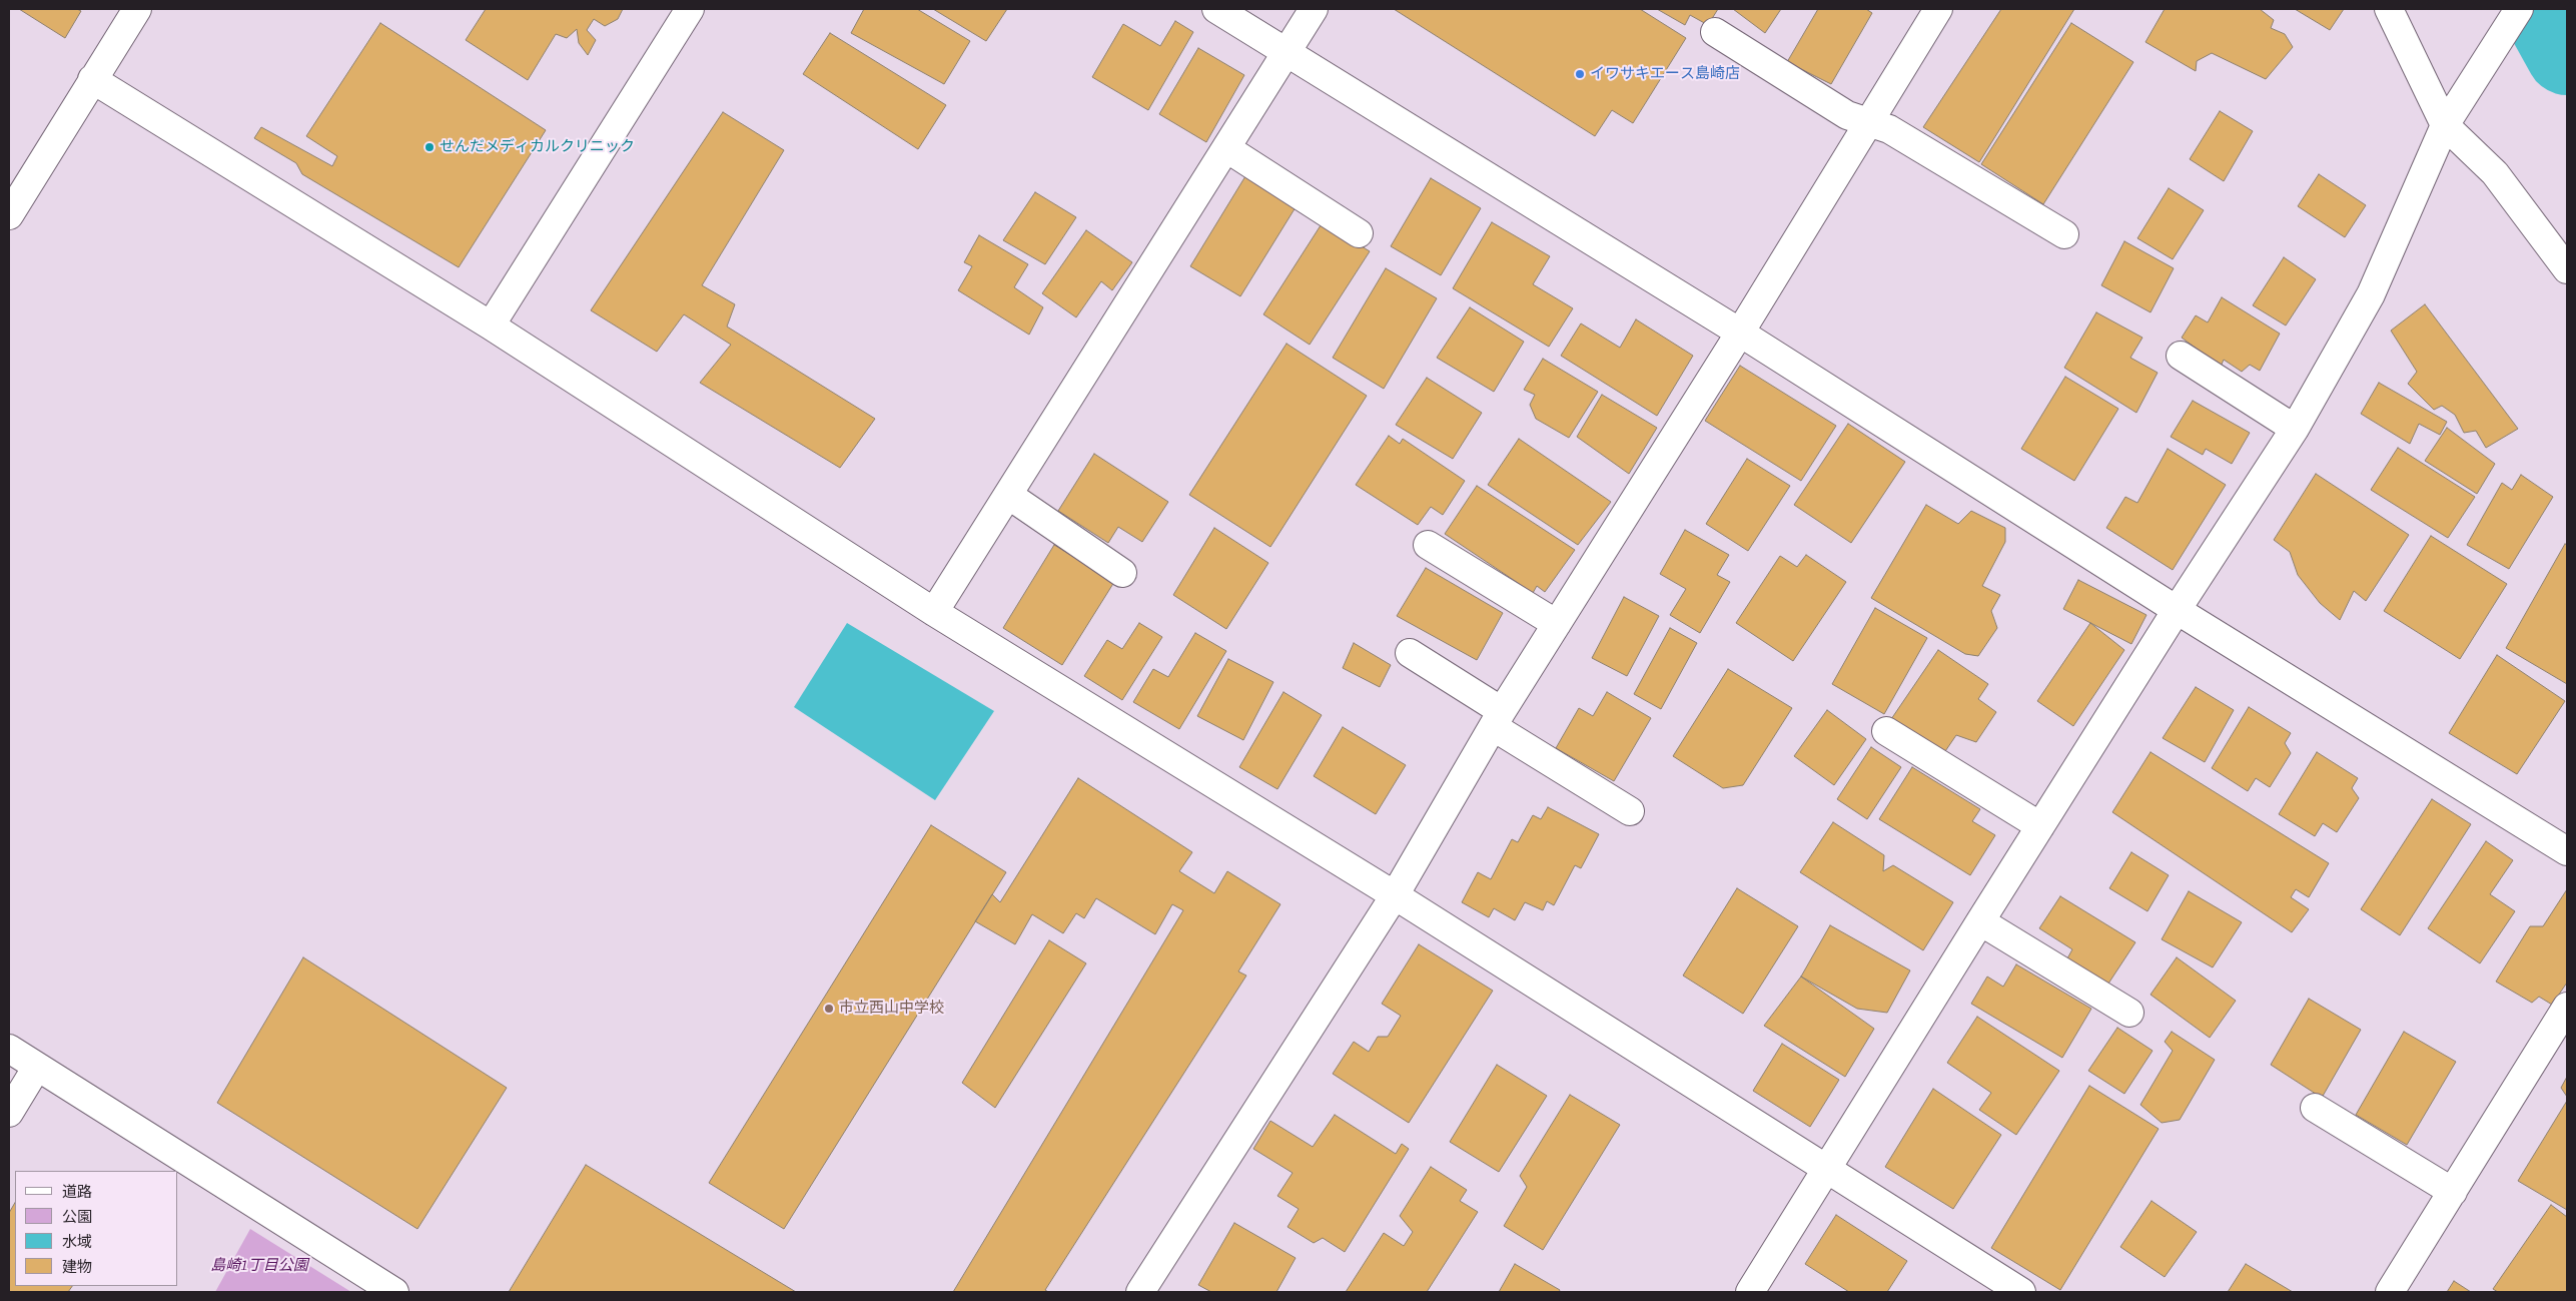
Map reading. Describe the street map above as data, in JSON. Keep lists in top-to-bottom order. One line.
{"parks":["島崎1丁目公園"],"places":["イワサキエース島崎店","せんだメディカルクリニック","市立西山中学校"],"legend":["道路","公園","水域","建物"]}
